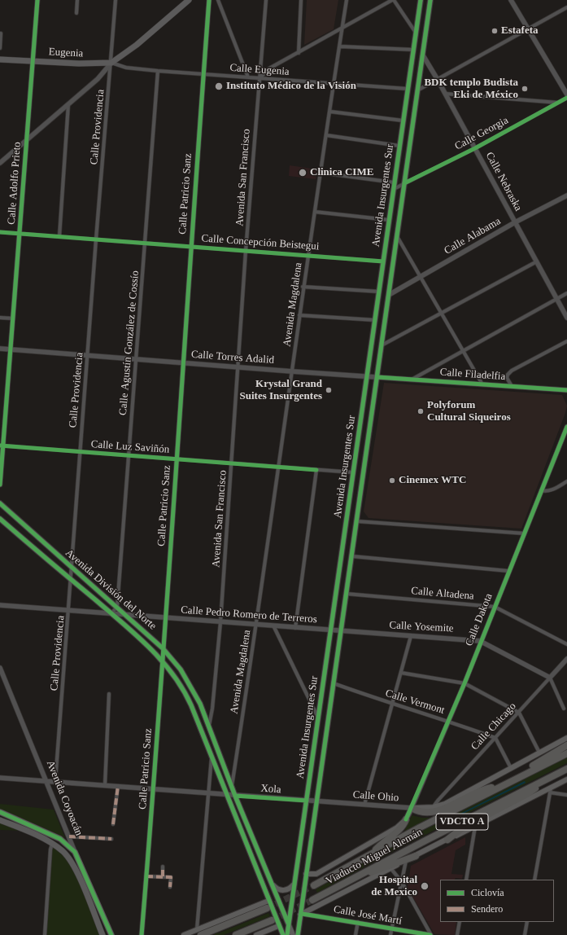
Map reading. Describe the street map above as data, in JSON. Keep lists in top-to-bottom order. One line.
{"streets":{"highway":["VDCTO A","Viaducto Miguel Alemán"],"main road":["Eugenia","Avenida Insurgentes Sur","Avenida División del Norte","Calle Dakota","Calle Ohio","Avenida Coyoacán"],"street":["Calle Eugenia","Calle Providencia","Calle Georgia","Avenida San Francisco","Calle Nebraska","Calle Adolfo Prieto","Calle Patricio Sanz","Calle Alabama","Calle Concepción Beistegui","Avenida Magdalena","Calle Agustín González de Cossío","Calle Torres Adalid","Calle Filadelfia","Calle Luz Saviñón","Calle Altadena","Calle Pedro Romero de Terreros","Calle Yosemite","Calle Vermont","Calle Chicago","Xola","Calle José Martí"]},"crossings":[["Eugenia","Calle Eugenia"],["Eugenia","Calle Providencia"],["Eugenia","Calle Adolfo Prieto"],["Calle Eugenia","Calle Providencia"],["Calle Eugenia","Avenida San Francisco"],["Calle Eugenia","Calle Patricio Sanz"],["Calle Eugenia","Avenida Insurgentes Sur"],["Calle Eugenia","Avenida Magdalena"],["Calle Eugenia","Calle Agustín González de Cossío"],["Calle Providencia","Calle Concepción Beistegui"],["Calle Providencia","Calle Torres Adalid"],["Calle Providencia","Calle Luz Saviñón"],["Calle Providencia","Avenida División del Norte"],["Calle Providencia","Calle Pedro Romero de Terreros"],["Calle Providencia","Xola"],["Calle Georgia","Calle Nebraska"],["Calle Georgia","Avenida Insurgentes Sur"],["Avenida San Francisco","Calle Concepción Beistegui"],["Avenida San Francisco","Calle Torres Adalid"],["Avenida San Francisco","Calle Luz Saviñón"],["Avenida San Francisco","Avenida División del Norte"],["Avenida San Francisco","Calle Pedro Romero de Terreros"],["Calle Nebraska","Avenida Insurgentes Sur"],["Calle Nebraska","Calle Alabama"],["Calle Adolfo Prieto","Calle Concepción Beistegui"],["Calle Adolfo Prieto","Calle Torres Adalid"],["Calle Adolfo Prieto","Calle Luz Saviñón"],["Calle Patricio Sanz","Calle Concepción Beistegui"],["Calle Patricio Sanz","Calle Torres Adalid"],["Calle Patricio Sanz","Calle Luz Saviñón"],["Calle Patricio Sanz","Avenida División del Norte"],["Calle Patricio Sanz","Calle Pedro Romero de Terreros"],["Calle Patricio Sanz","Xola"],["Avenida Insurgentes Sur","Calle Alabama"],["Avenida Insurgentes Sur","Calle Concepción Beistegui"],["Avenida Insurgentes Sur","Calle Torres Adalid"],["Avenida Insurgentes Sur","Calle Filadelfia"],["Avenida Insurgentes Sur","Calle Luz Saviñón"],["Avenida Insurgentes Sur","Avenida División del Norte"],["Avenida Insurgentes Sur","Calle Altadena"],["Avenida Insurgentes Sur","Calle Pedro Romero de Terreros"],["Avenida Insurgentes Sur","Calle Yosemite"],["Avenida Insurgentes Sur","Calle Vermont"],["Avenida Insurgentes Sur","Xola"],["Avenida Insurgentes Sur","Calle Ohio"],["Avenida Insurgentes Sur","Viaducto Miguel Alemán"],["Avenida Insurgentes Sur","Calle José Martí"],["Calle Concepción Beistegui","Avenida Magdalena"],["Calle Concepción Beistegui","Calle Agustín González de Cossío"],["Avenida Magdalena","Calle Torres Adalid"],["Avenida Magdalena","Calle Luz Saviñón"],["Avenida Magdalena","Avenida División del Norte"],["Avenida Magdalena","Calle Pedro Romero de Terreros"],["Calle Agustín González de Cossío","Calle Torres Adalid"],["Calle Agustín González de Cossío","Calle Luz Saviñón"],["Calle Agustín González de Cossío","Avenida División del Norte"],["Calle Torres Adalid","Calle Filadelfia"],["Avenida División del Norte","Calle Pedro Romero de Terreros"],["Avenida División del Norte","Xola"],["Calle Altadena","Calle Dakota"],["Calle Pedro Romero de Terreros","Calle Yosemite"],["Calle Dakota","Calle Yosemite"],["Calle Dakota","Calle Vermont"],["Calle Dakota","Calle Ohio"],["Calle Dakota","Viaducto Miguel Alemán"],["Calle Yosemite","Calle Chicago"],["Calle Vermont","Calle Chicago"],["Calle Chicago","Calle Ohio"],["Xola","Calle Ohio"],["Xola","Avenida Coyoacán"],["Viaducto Miguel Alemán","Calle José Martí"]],"places":["Estafeta","Instituto Médico de la Visión","BDK templo Budista Eki de México","Clinica CIME","Krystal Grand Suites Insurgentes","Polyforum Cultural Siqueiros","Cinemex WTC","Hospital de Mexico"],"legend":["Ciclovía","Sendero"]}
